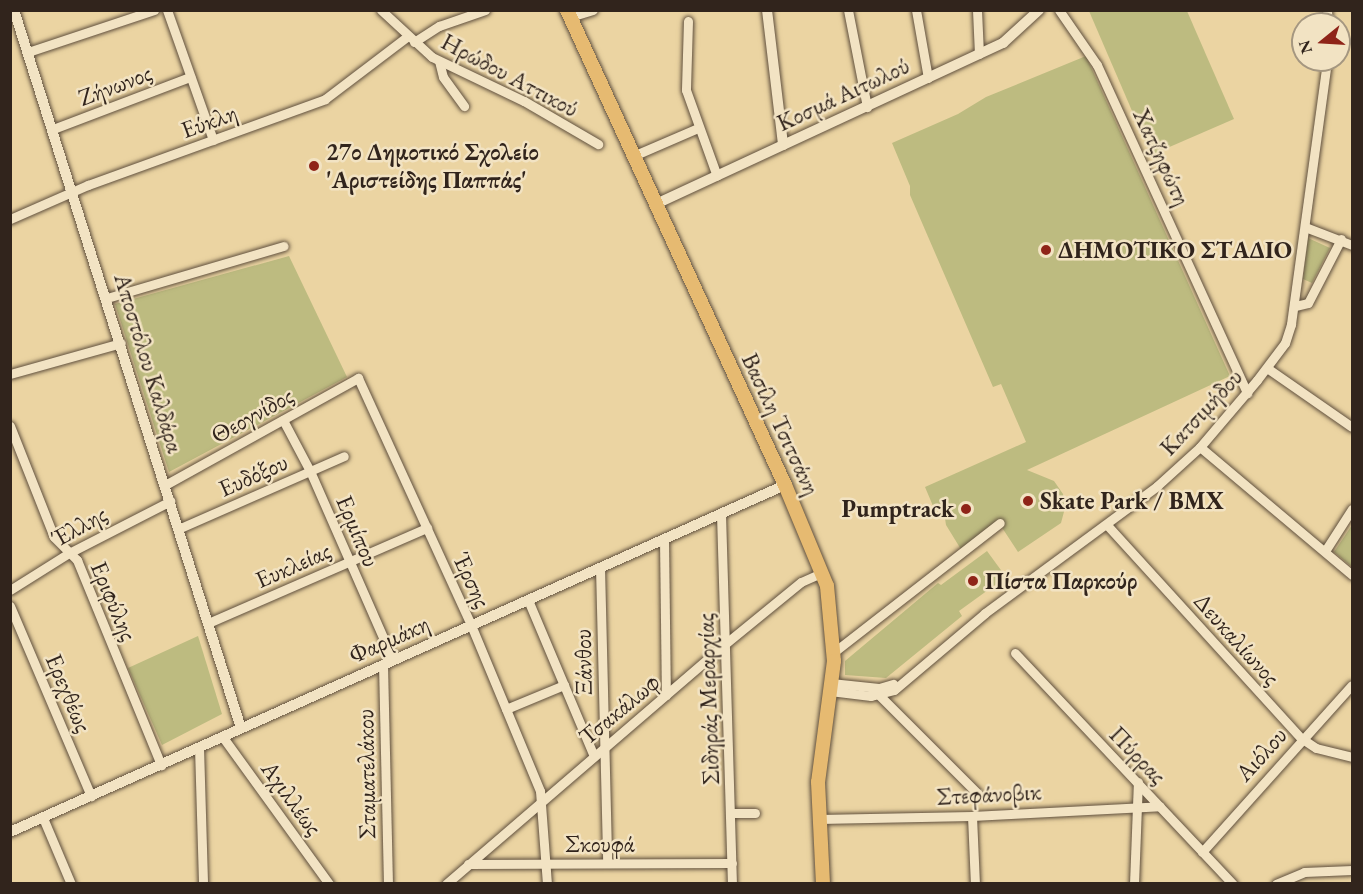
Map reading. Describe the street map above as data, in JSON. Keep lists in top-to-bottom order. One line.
{"streets":{"main road":["Βασίλη Τσιτσάνη"],"street":["Ηρώδου Αττικού","Ζήνωνος","Κοσμά Αιτωλού","Εύκλη","Χατζηφώτη","Αποστόλου Καλδάρα","Κατσιμήδου","Θεογνίδος","Ευδόξου","Έλλης","Ερμίπου","Ευκλείας","Έρσης","Εριφύλης","Φαρμάκη","Δευκαλίωνος","Ξάνθου","Ερεχθέως","Σιδηράς Μεραρχίας","Τσακάλωφ","Αιόλου","Πύρρας","Σταματελάκου","Στεφάνοβικ","Αχιλλέως","Σκουφά"]},"crossings":[["Ηρώδου Αττικού","Εύκλη"],["Ζήνωνος","Αποστόλου Καλδάρα"],["Κοσμά Αιτωλού","Βασίλη Τσιτσάνη"],["Εύκλη","Αποστόλου Καλδάρα"],["Χατζηφώτη","Κατσιμήδου"],["Αποστόλου Καλδάρα","Θεογνίδος"],["Αποστόλου Καλδάρα","Ευδόξου"],["Αποστόλου Καλδάρα","Έλλης"],["Αποστόλου Καλδάρα","Ευκλείας"],["Αποστόλου Καλδάρα","Φαρμάκη"],["Κατσιμήδου","Δευκαλίωνος"],["Θεογνίδος","Ερμίπου"],["Θεογνίδος","Έρσης"],["Βασίλη Τσιτσάνη","Φαρμάκη"],["Βασίλη Τσιτσάνη","Τσακάλωφ"],["Βασίλη Τσιτσάνη","Στεφάνοβικ"],["Ευδόξου","Ερμίπου"],["Έλλης","Εριφύλης"],["Ερμίπου","Ευκλείας"],["Ερμίπου","Φαρμάκη"],["Ερμίπου","Σταματελάκου"],["Ευκλείας","Έρσης"],["Έρσης","Φαρμάκη"],["Έρσης","Τσακάλωφ"],["Έρσης","Σκουφά"],["Εριφύλης","Φαρμάκη"],["Φαρμάκη","Ξάνθου"],["Φαρμάκη","Ερεχθέως"],["Φαρμάκη","Σιδηράς Μεραρχίας"],["Φαρμάκη","Σταματελάκου"],["Φαρμάκη","Αχιλλέως"],["Δευκαλίωνος","Αιόλου"],["Ξάνθου","Τσακάλωφ"],["Ξάνθου","Σκουφά"],["Σιδηράς Μεραρχίας","Τσακάλωφ"],["Σιδηράς Μεραρχίας","Σκουφά"],["Τσακάλωφ","Σκουφά"],["Αιόλου","Πύρρας"],["Πύρρας","Στεφάνοβικ"]],"places":["27ο Δημοτικό Σχολείο 'Αριστείδης Παππάς'","ΔΗΜΟΤΙΚΟ ΣΤΑΔΙΟ","Skate Park / BMX","Pumptrack","Πίστα Παρκούρ"],"north":"left"}
